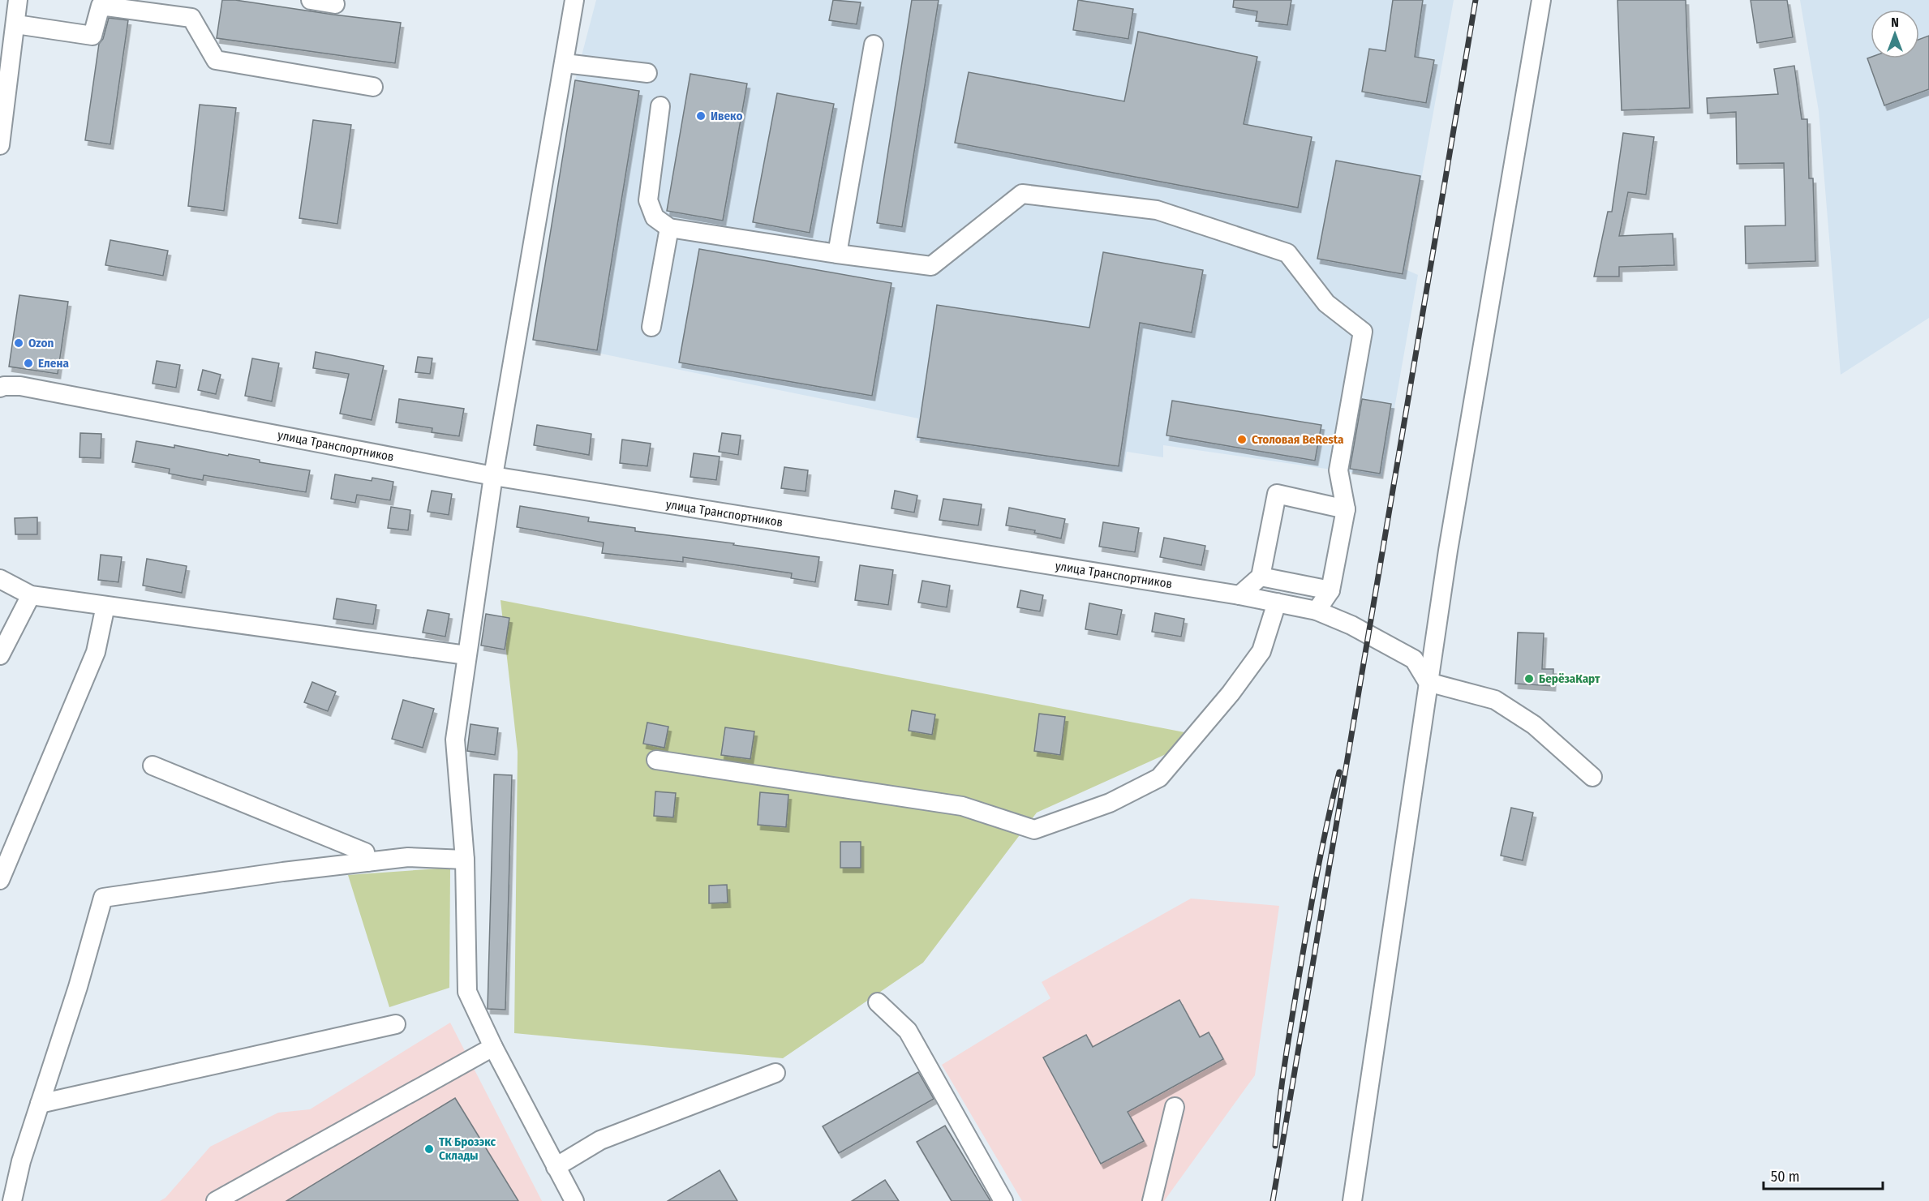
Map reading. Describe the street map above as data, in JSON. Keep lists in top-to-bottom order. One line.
{"streets":{"street":["улица Транспортников"]},"places":["Ивеко","Ozon","Елена","Столовая BeResta","БерёзаКарт","ТК Брозэкс Склады"],"scale_bar":"50 m","north":"top"}
